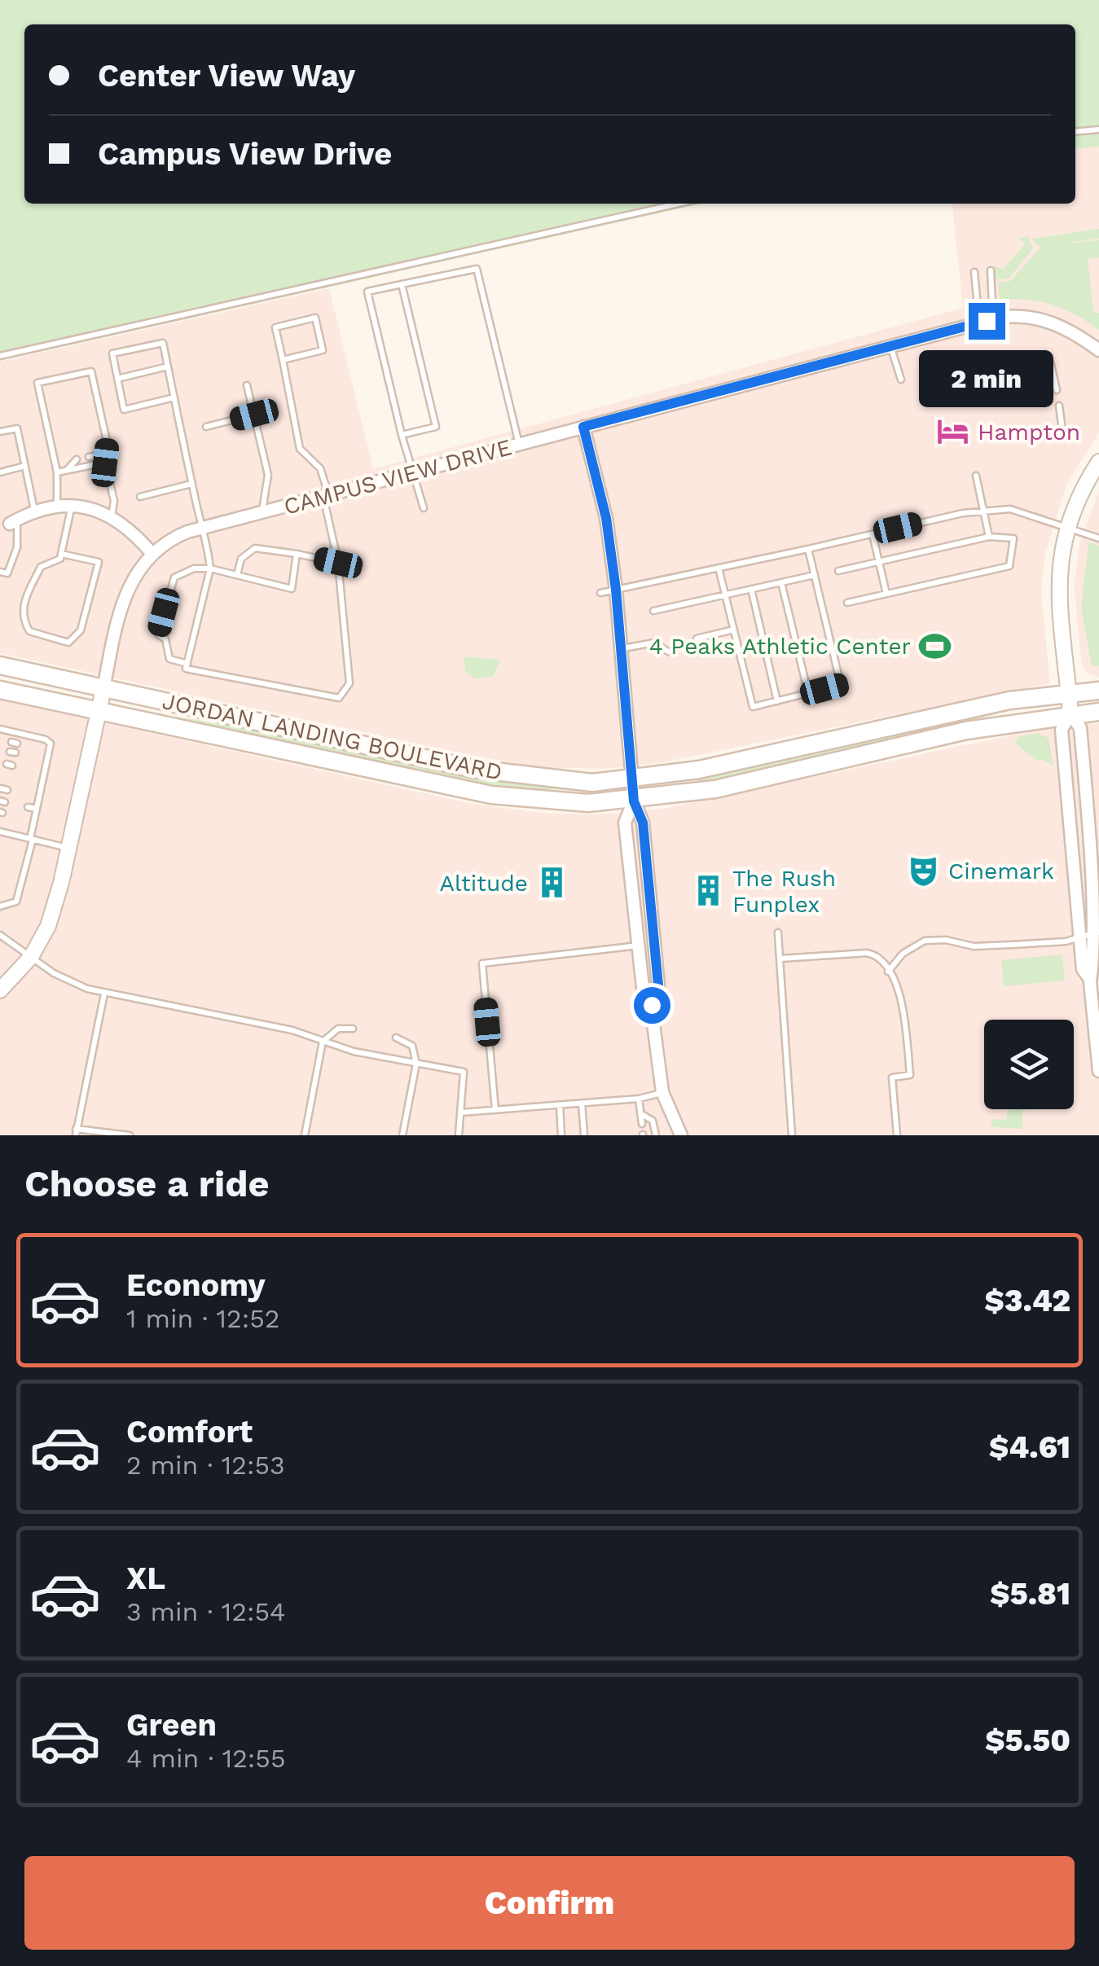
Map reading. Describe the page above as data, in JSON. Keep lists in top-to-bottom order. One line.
{"streets":{"main road":["JORDAN LANDING BOULEVARD"],"street":["CAMPUS VIEW DRIVE"]},"crossings":[["CAMPUS VIEW DRIVE","JORDAN LANDING BOULEVARD"]],"places":{"hotel":["Hampton"],"sports":["4 Peaks Athletic Center"],"theatre":["Cinemark"],"building":["Altitude","The Rush Funplex"]},"page":{"banner":["Center View Way","Campus View Drive"],"bubble":"2 min","heading":"Choose a ride","list":[{"name":"Economy","note":"1 min · 12:52","value":"$3.42"},{"name":"Comfort","note":"2 min · 12:53","value":"$4.61"},{"name":"XL","note":"3 min · 12:54","value":"$5.81"},{"name":"Green","note":"4 min · 12:55","value":"$5.50"}],"buttons":"Confirm"}}
